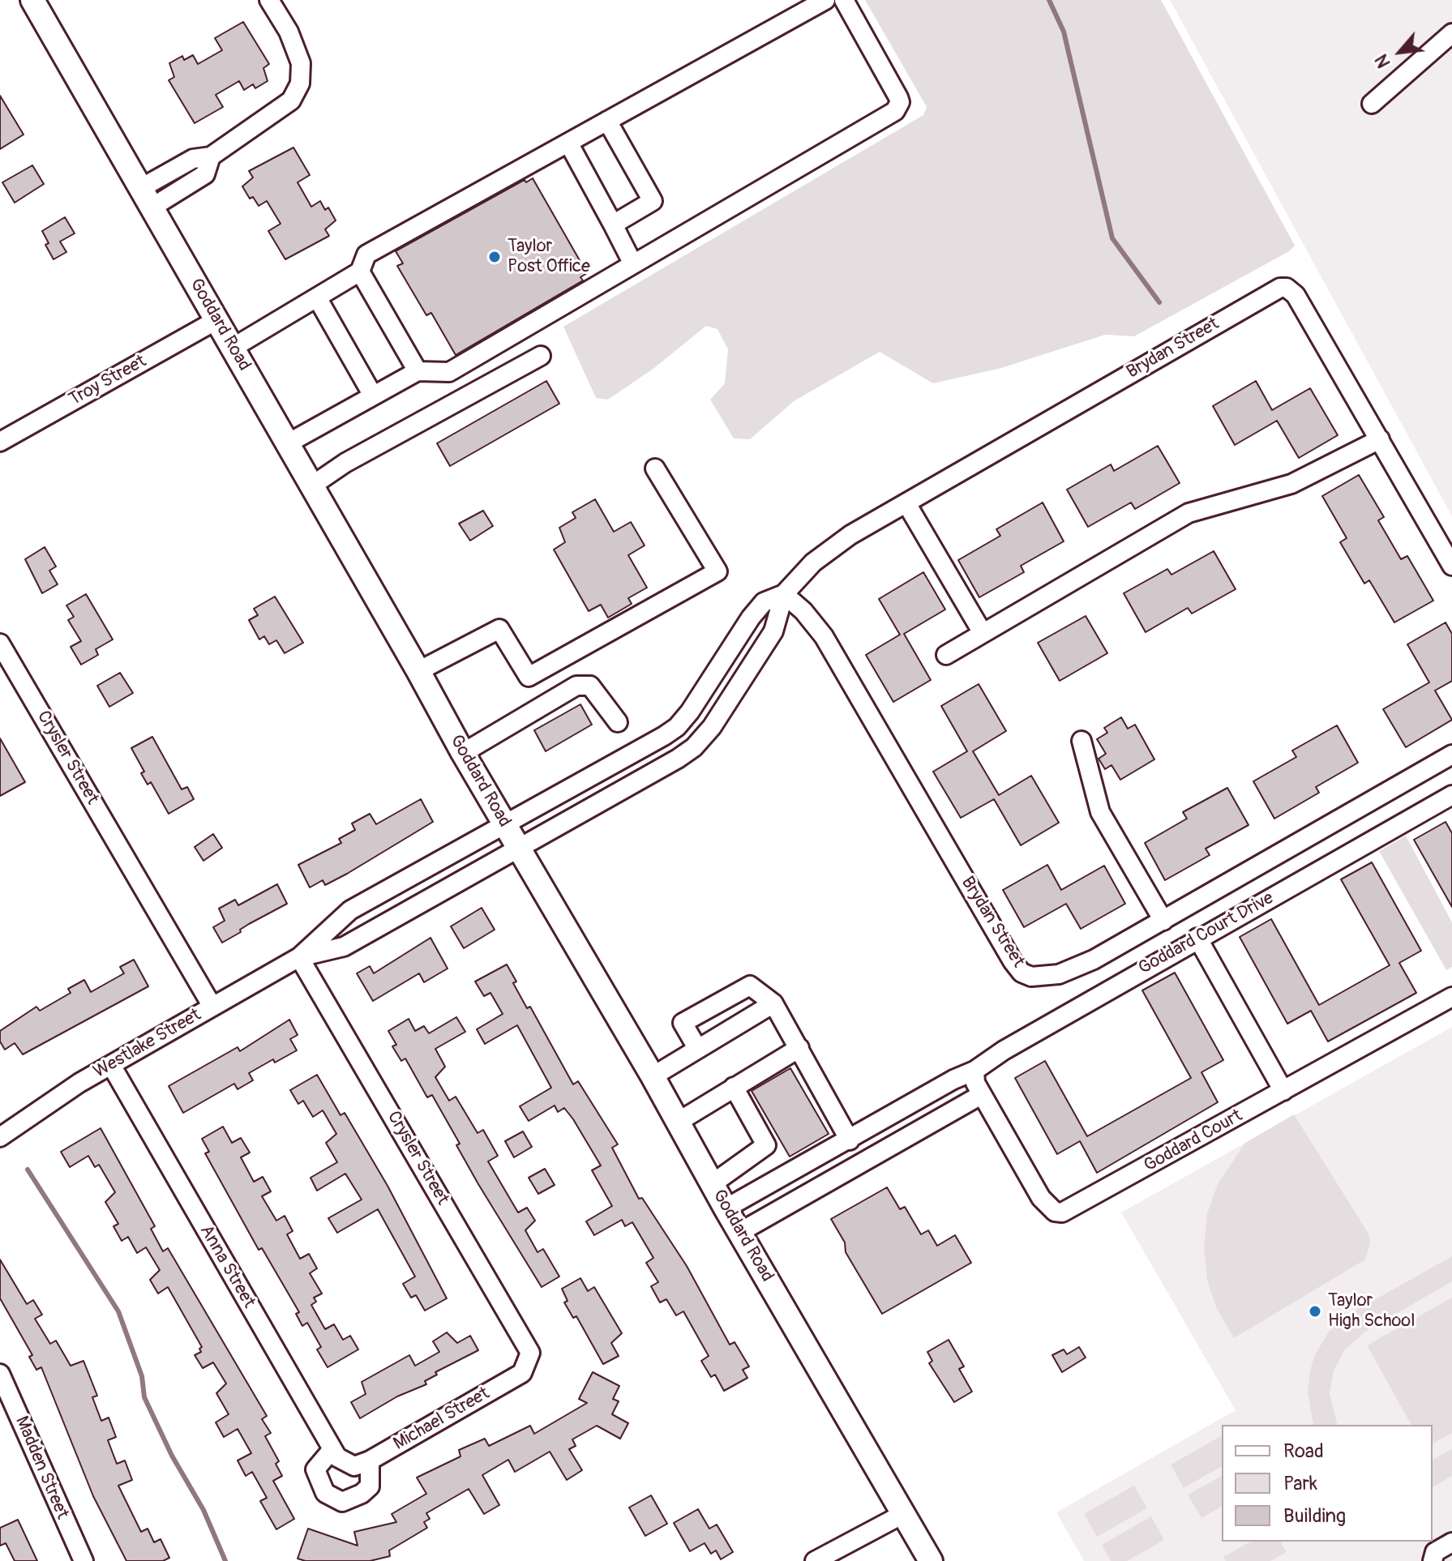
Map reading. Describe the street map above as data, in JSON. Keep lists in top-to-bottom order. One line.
{"streets":{"main road":["Goddard Road"],"street":["Brydan Street","Troy Street","Crysler Street","Goddard Court Drive","Westlake Street","Goddard Court","Anna Street","Michael Street","Madden Street"]},"crossings":[["Goddard Road","Brydan Street"],["Goddard Road","Troy Street"],["Goddard Road","Westlake Street"],["Brydan Street","Westlake Street"],["Crysler Street","Westlake Street"],["Crysler Street","Michael Street"],["Goddard Court Drive","Goddard Court"],["Westlake Street","Anna Street"],["Anna Street","Michael Street"]],"places":["Taylor Post Office","Taylor High School"],"legend":["Road","Park","Building"],"north":"bottom left"}
